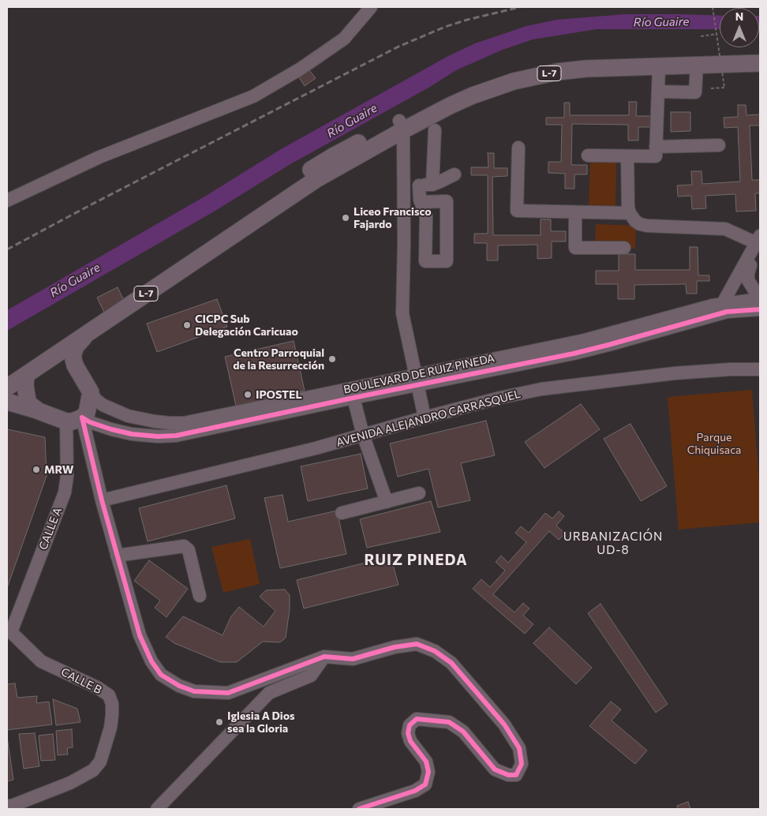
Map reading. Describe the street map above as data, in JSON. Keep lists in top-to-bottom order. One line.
{"streets":{"main road":["L-7"],"street":["BOULEVARD DE RUIZ PINEDA","AVENIDA ALEJANDRO CARRASQUEL","CALLE A","CALLE B"]},"crossings":[["L-7","BOULEVARD DE RUIZ PINEDA"],["L-7","CALLE A"],["BOULEVARD DE RUIZ PINEDA","CALLE A"],["CALLE A","CALLE B"]],"districts":["URBANIZACIÓN UD-8","RUIZ PINEDA"],"water":["Río Guaire"],"parks":["Parque Chiquisaca"],"places":["Liceo Francisco Fajardo","CICPC Sub Delegación Caricuao","Centro Parroquial de la Resurrección","IPOSTEL","MRW","Iglesia A Dios sea la Gloria"],"north":"top"}
